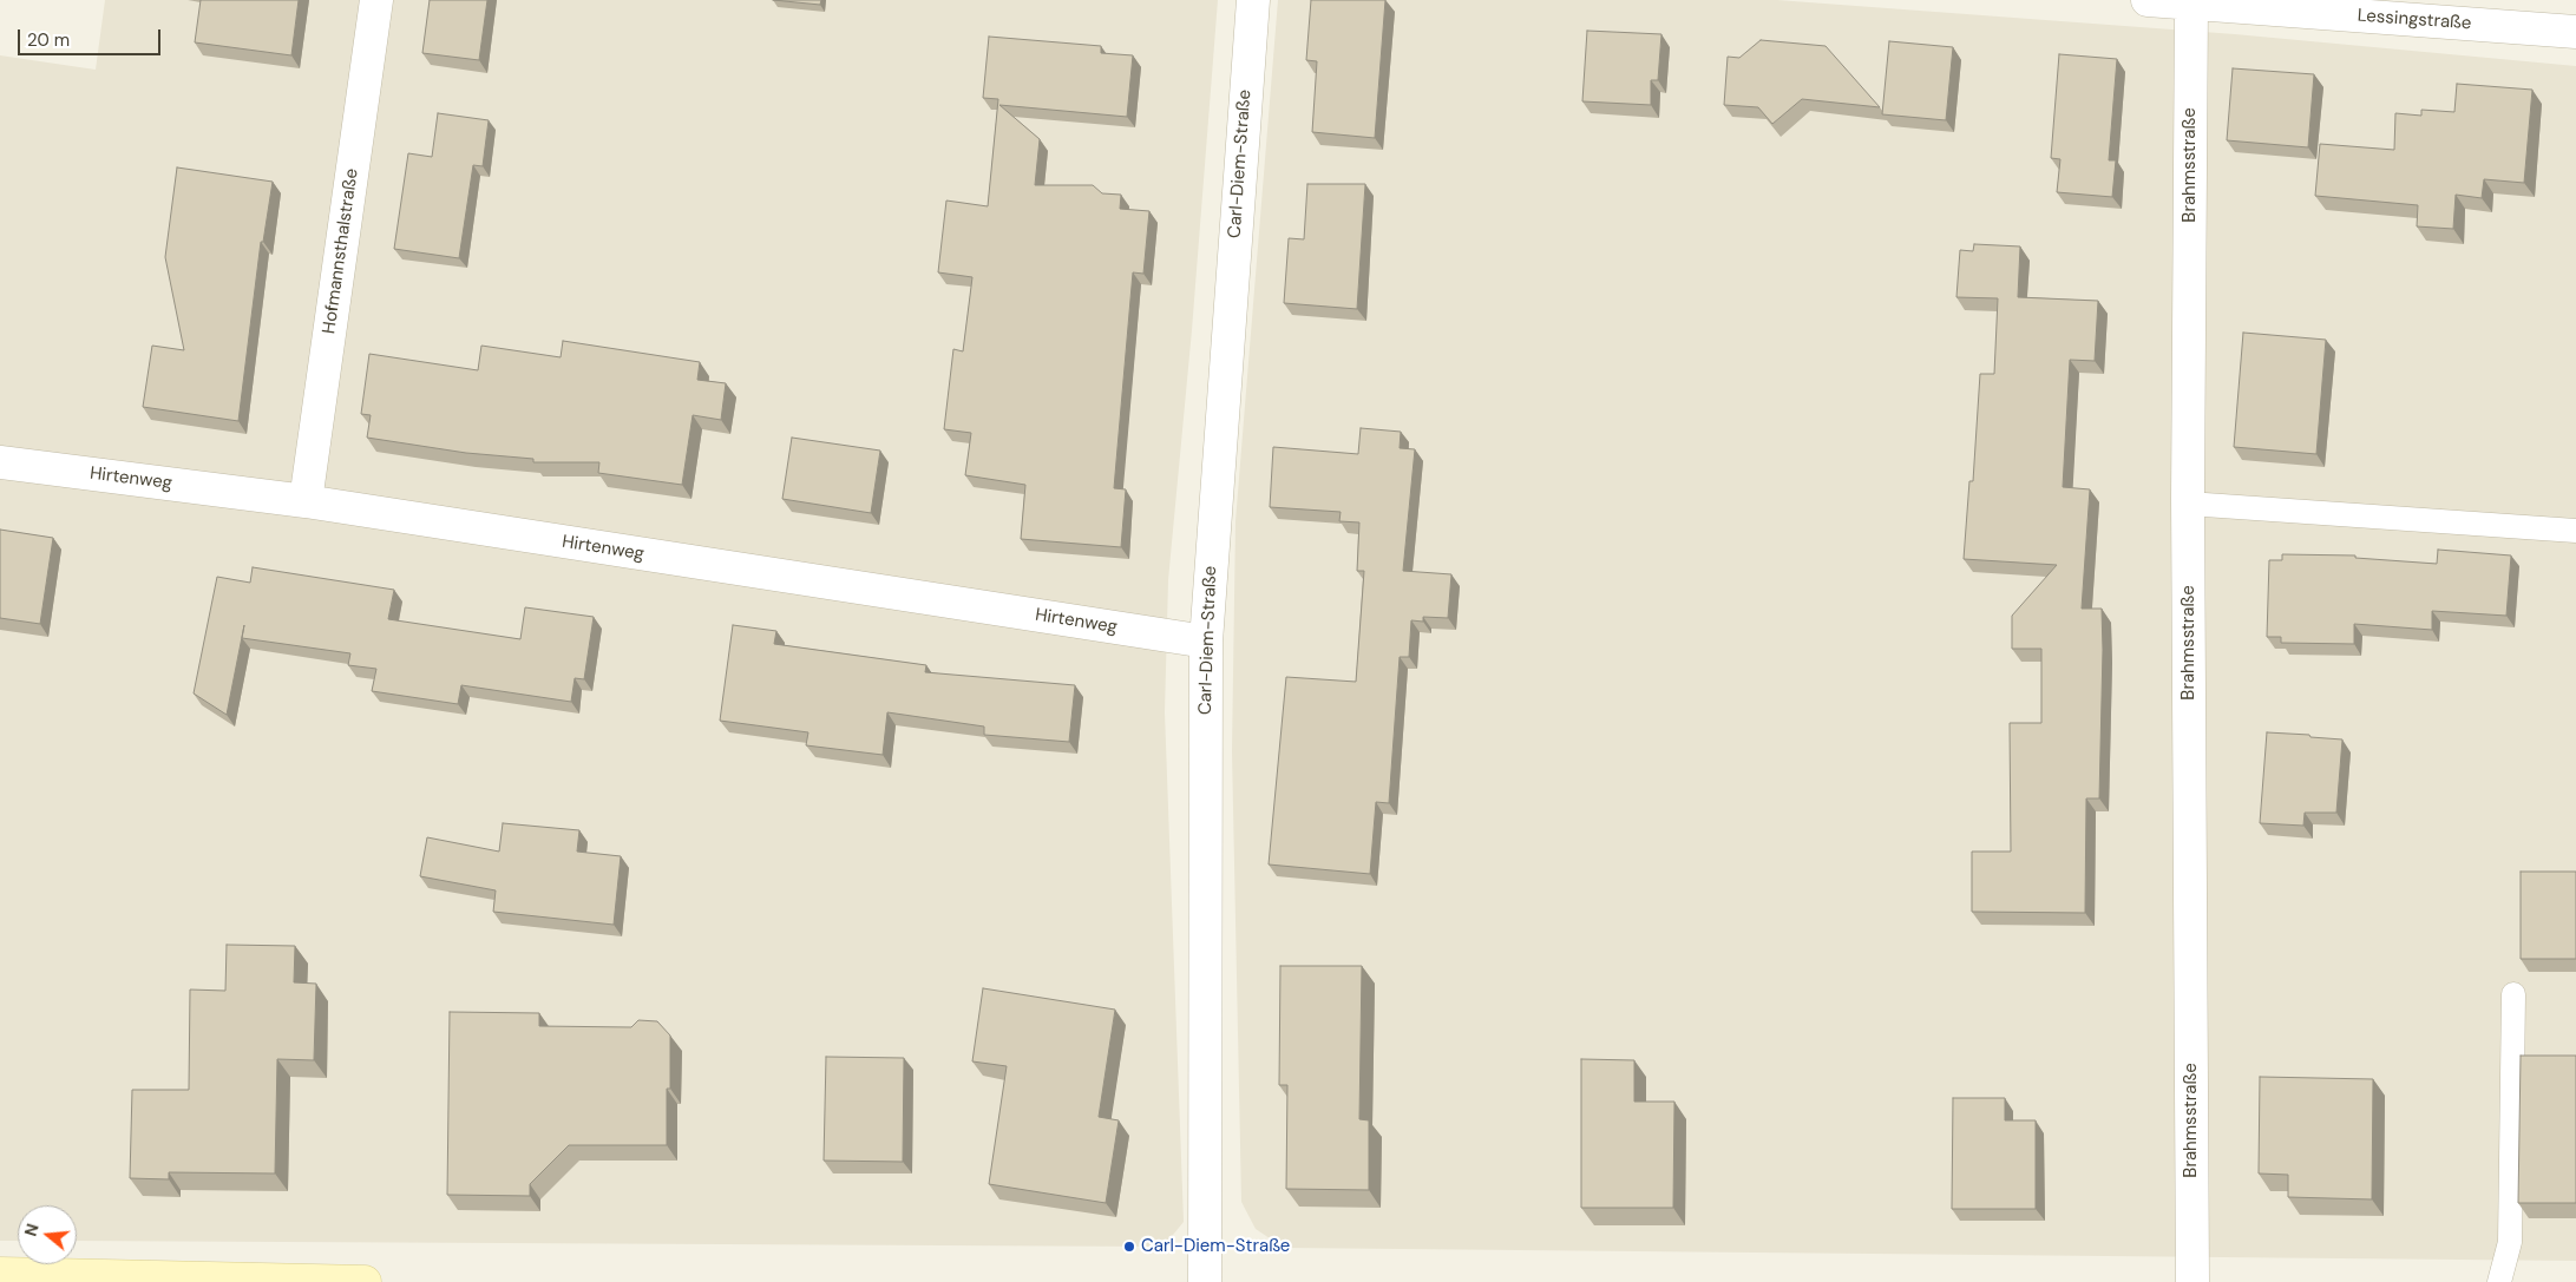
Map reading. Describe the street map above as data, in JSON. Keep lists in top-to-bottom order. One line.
{"streets":{"street":["Lessingstraße","Carl-Diem-Straße","Brahmsstraße","Hofmannsthalstraße","Hirtenweg"]},"crossings":[["Lessingstraße","Brahmsstraße"],["Carl-Diem-Straße","Hirtenweg"],["Hofmannsthalstraße","Hirtenweg"]],"places":["Carl-Diem-Straße"],"scale_bar":"20 m","north":"left"}
